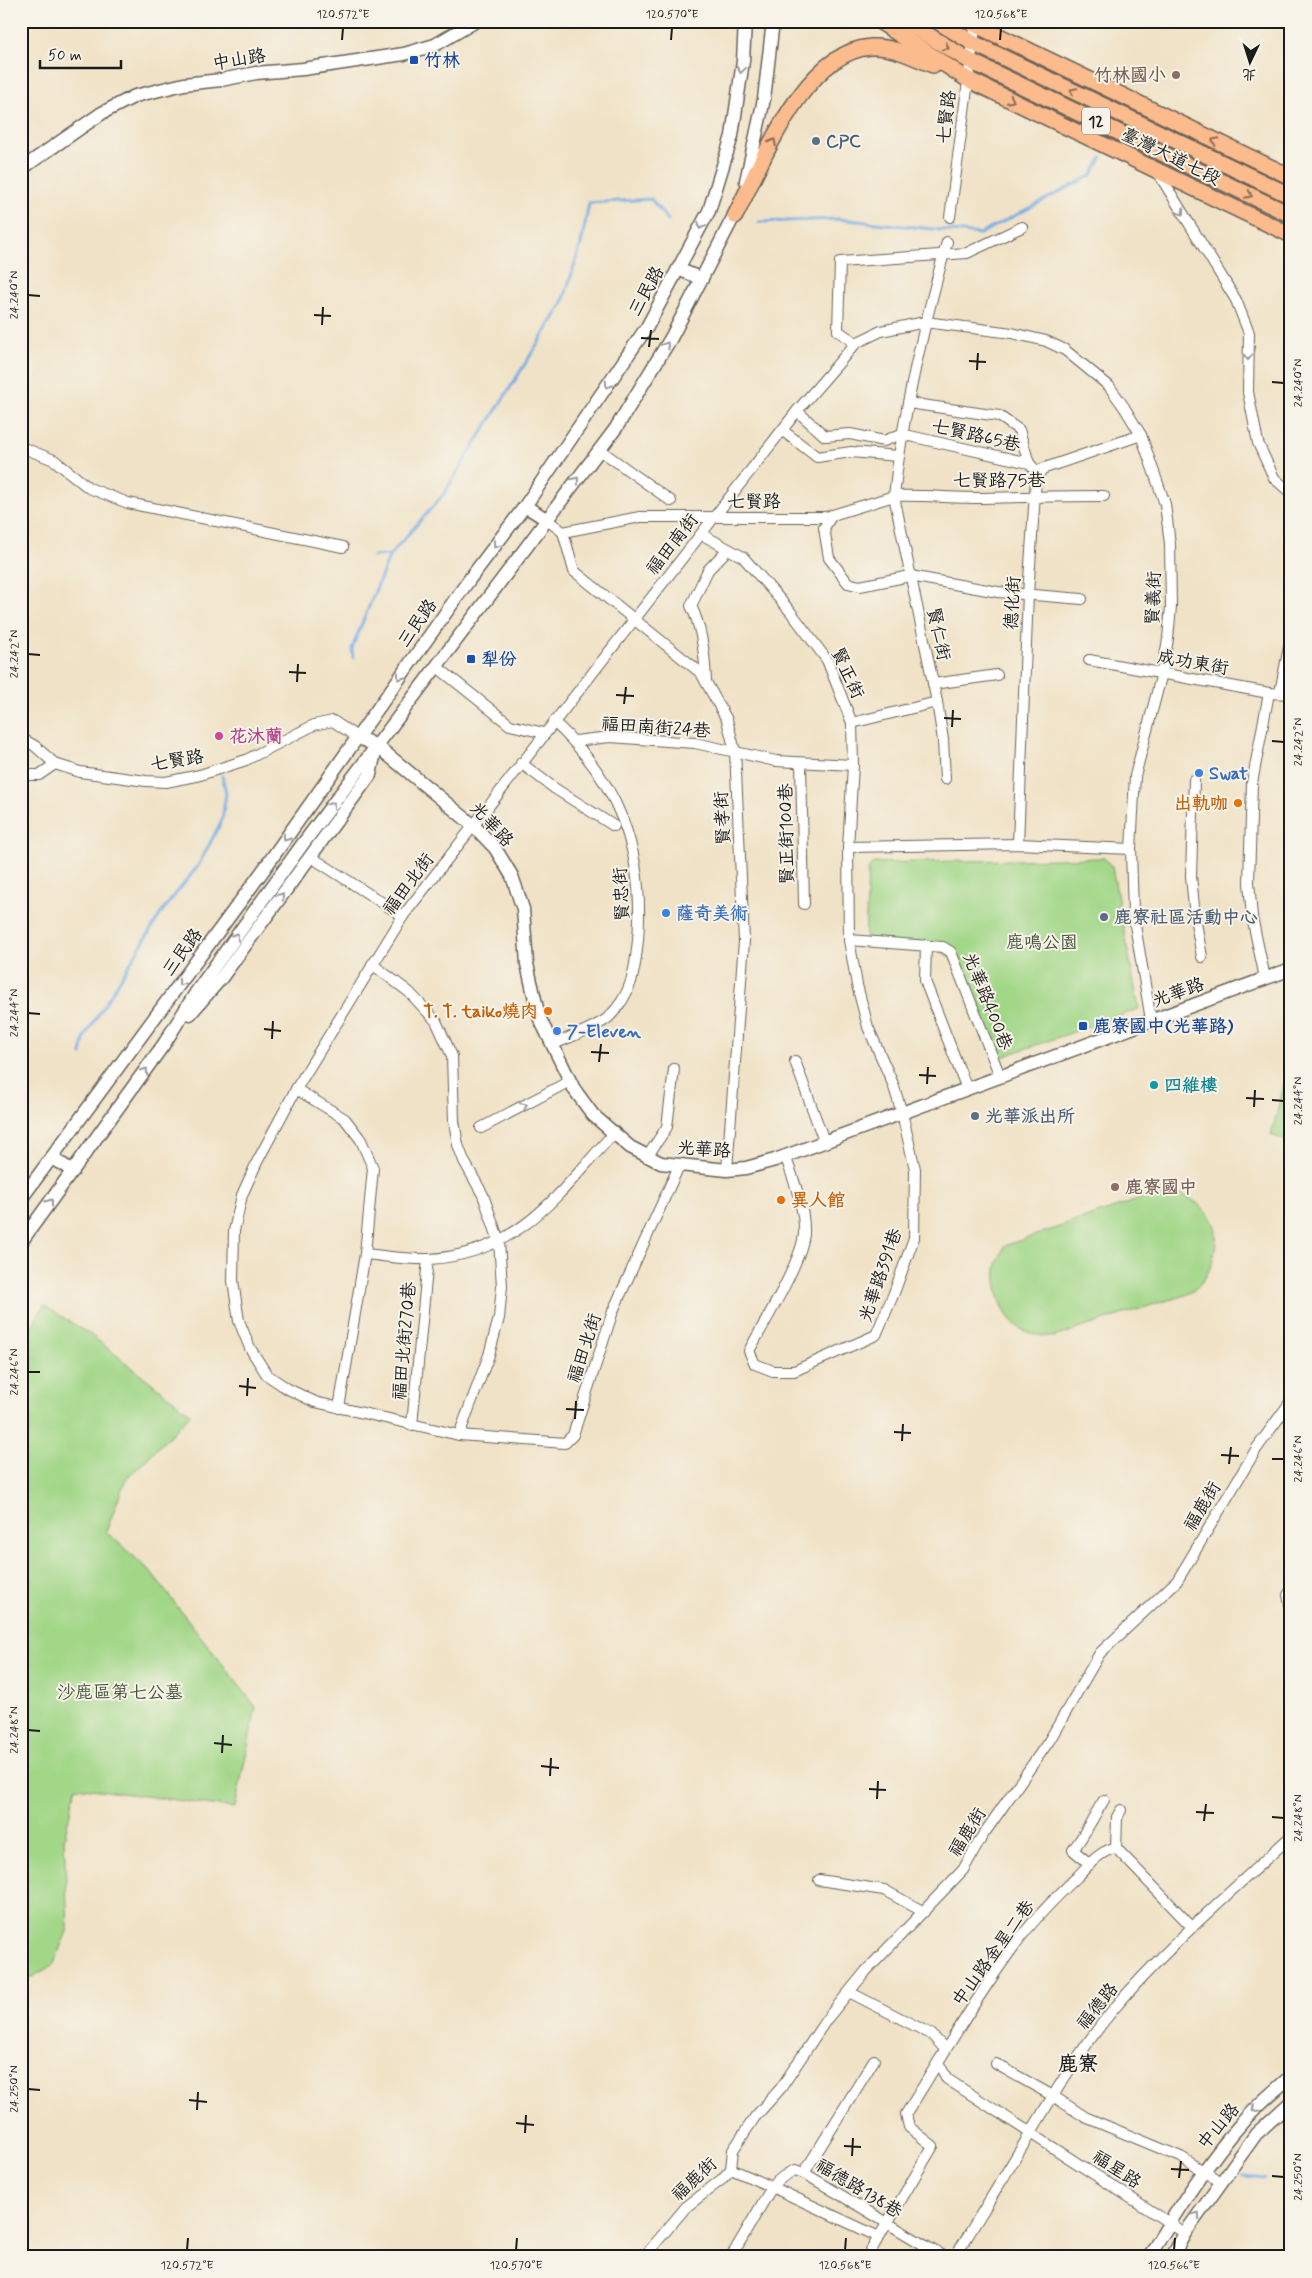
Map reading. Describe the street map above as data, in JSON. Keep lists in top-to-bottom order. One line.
{"streets":{"main road":["12","臺灣大道七段"],"street":["中山路","七賢路","三民路","七賢路65巷","七賢路75巷","福田南街","賢義街","德化街","賢仁街","成功東街","賢正街","福田南街24巷","賢孝街","光華路","賢正街100巷","福田北街","賢忠街","光華路400巷","光華路391巷","福田北街270巷","福鹿街","中山路金星二巷","福德路","福星路","福德路138巷"]},"crossings":[["中山路","福星路"],["七賢路","臺灣大道七段"],["七賢路","三民路"],["七賢路","七賢路75巷"],["七賢路","福田南街"],["七賢路","賢仁街"],["七賢路","賢孝街"],["七賢路","光華路"],["三民路","光華路"],["七賢路65巷","德化街"],["七賢路75巷","德化街"],["七賢路75巷","賢仁街"],["福田南街","賢義街"],["福田南街","賢正街"],["福田南街","賢孝街"],["福田南街","光華路"],["福田南街","福田北街"],["福田南街","賢忠街"],["賢義街","成功東街"],["賢義街","光華路"],["賢正街","光華路"],["賢正街","賢正街100巷"],["賢正街","光華路400巷"],["賢正街","光華路391巷"],["福田南街24巷","賢孝街"],["福田南街24巷","賢正街100巷"],["福田南街24巷","賢忠街"],["賢孝街","光華路"],["賢孝街","賢正街100巷"],["光華路","福田北街"],["光華路","賢忠街"],["光華路","光華路400巷"],["光華路","光華路391巷"],["福田北街","福田北街270巷"],["中山路金星二巷","福星路"],["中山路金星二巷","福德路138巷"],["福德路","福星路"]],"districts":["鹿寮"],"parks":["鹿鳴公園","沙鹿區第七公墓"],"places":{"transit":["竹林","犁份","鹿寮國中(光華路)"],"other":["竹林國小","CPC","花沐蘭","Swat","出軌咖","薩奇美術","鹿寮社區活動中心","T. T. taiko燒肉","7-Eleven","四維樓","光華派出所","鹿寮國中","異人館"]},"scale_bar":"50 m","north":"bottom","coordinates":["120.572°E","120.570°E","120.568°E","24.240°N","24.242°N","24.244°N","24.246°N","24.248°N","24.250°N","120.566°E"]}
